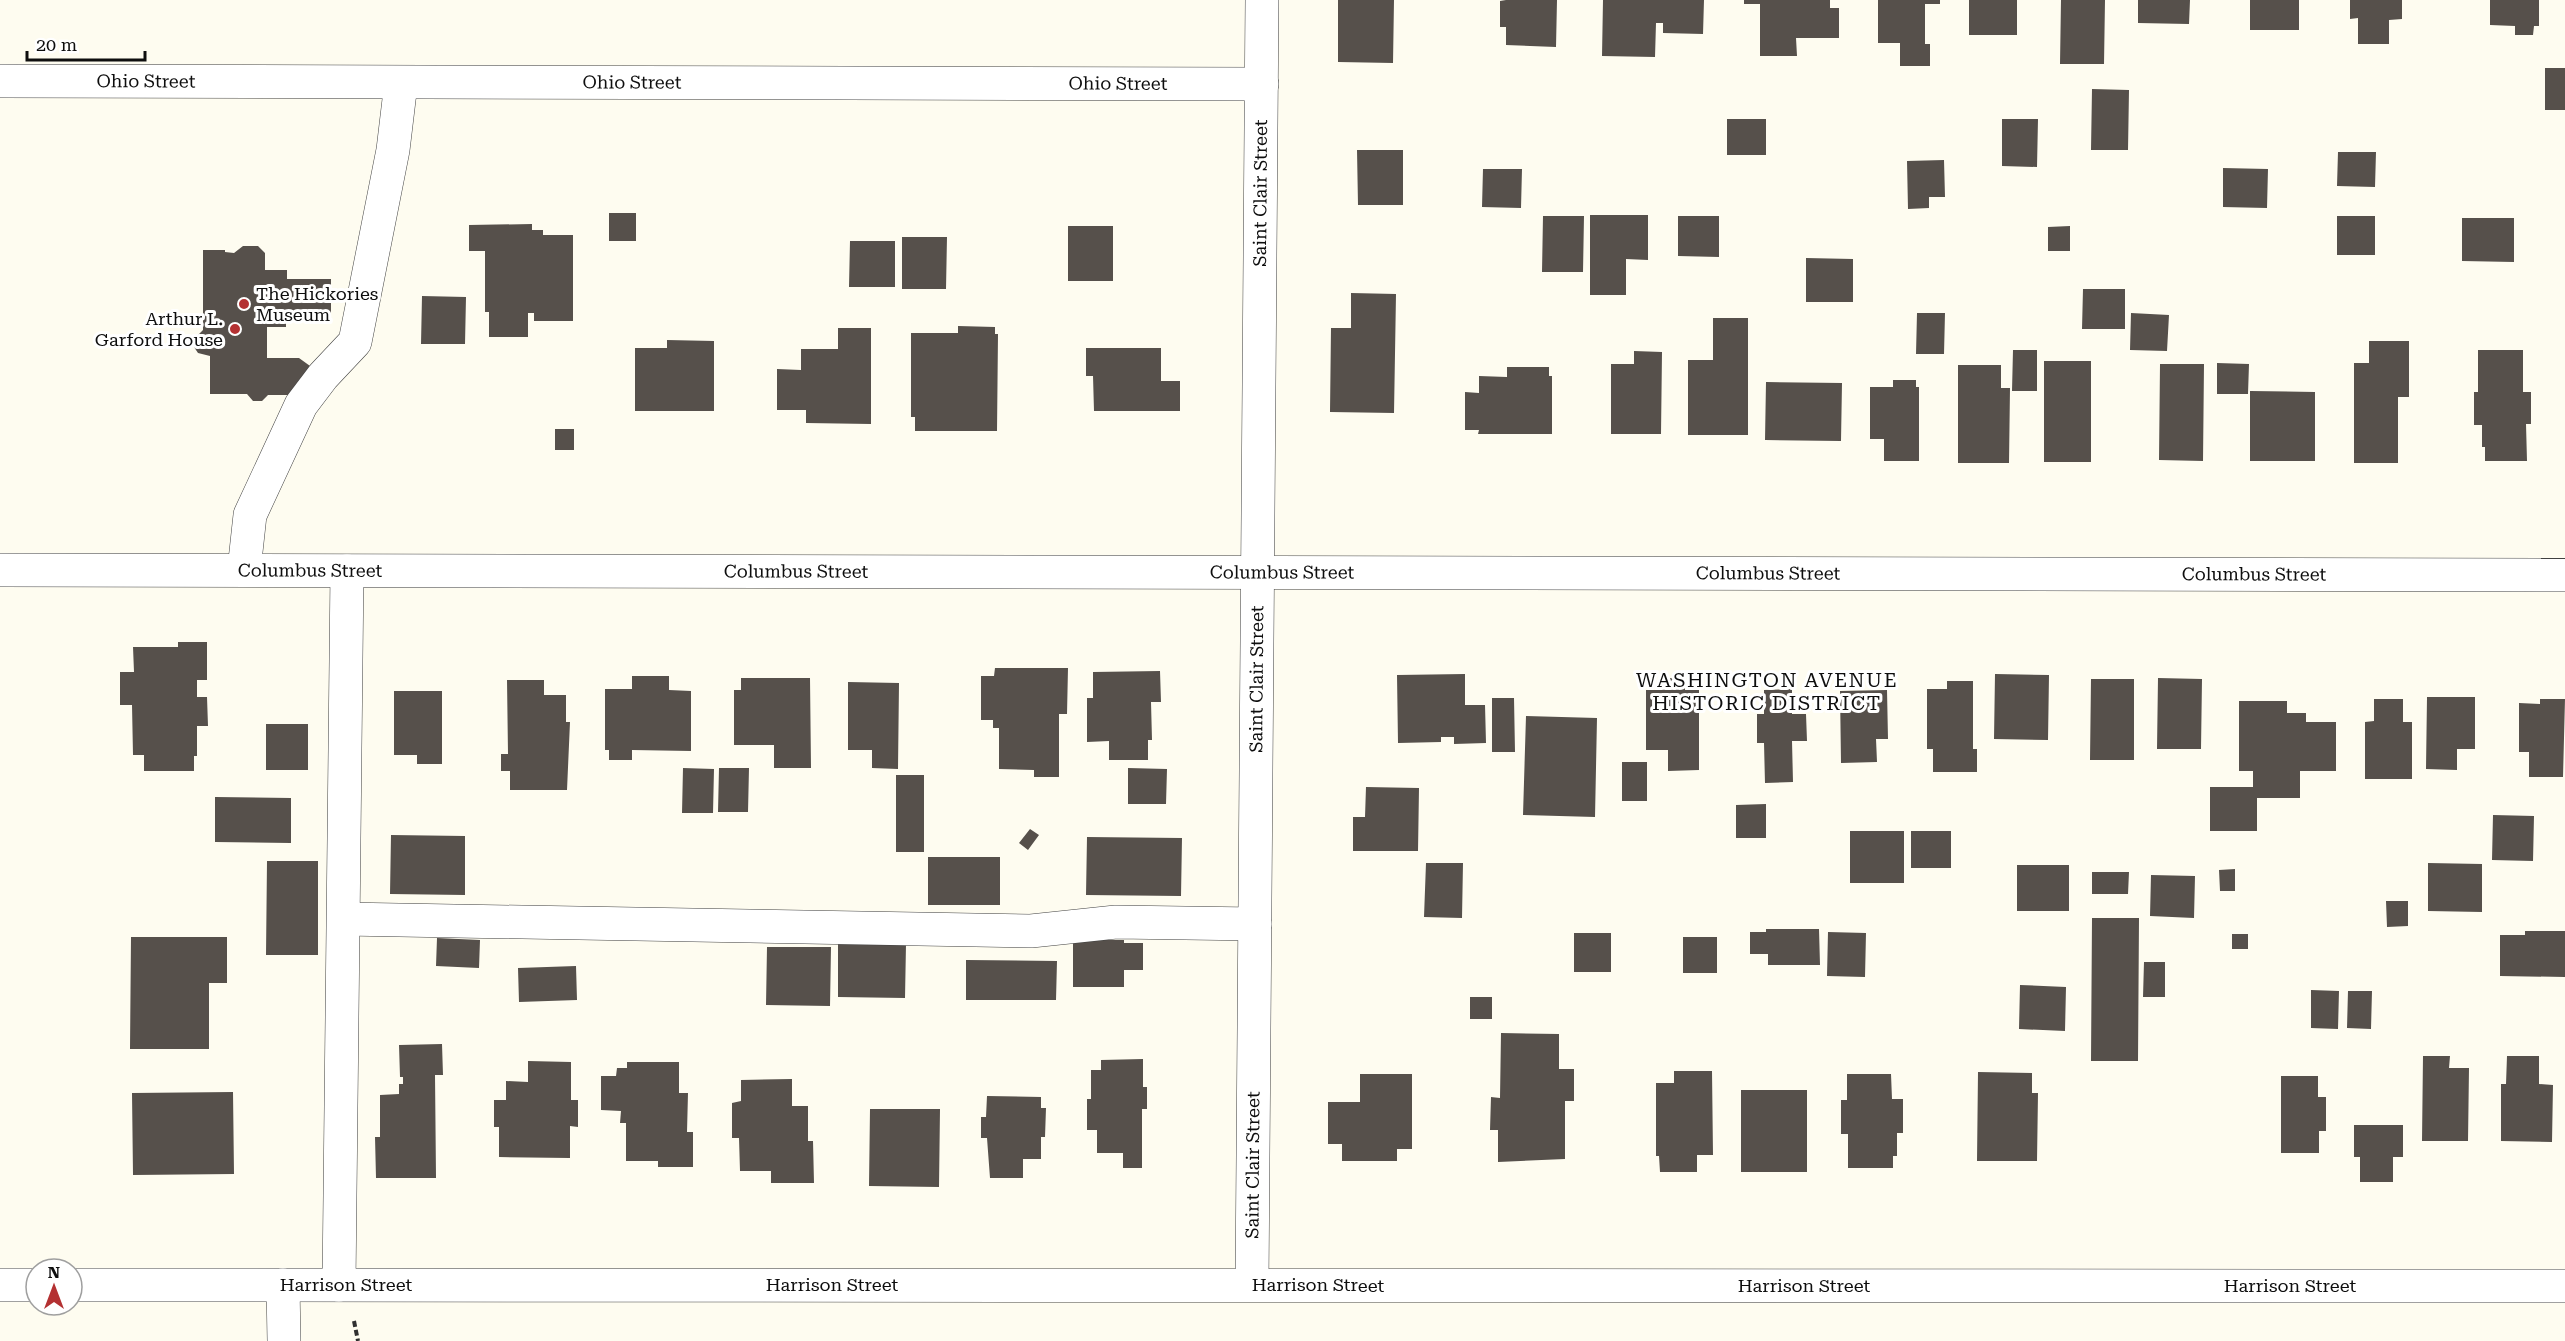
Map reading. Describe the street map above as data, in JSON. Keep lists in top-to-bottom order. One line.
{"streets":{"street":["Ohio Street","Saint Clair Street","Columbus Street","Harrison Street"]},"crossings":[["Ohio Street","Saint Clair Street"],["Saint Clair Street","Columbus Street"],["Saint Clair Street","Harrison Street"]],"districts":["WASHINGTON AVENUE HISTORIC DISTRICT"],"places":["The Hickories Museum","Arthur L. Garford House"],"scale_bar":"20 m","north":"top"}
